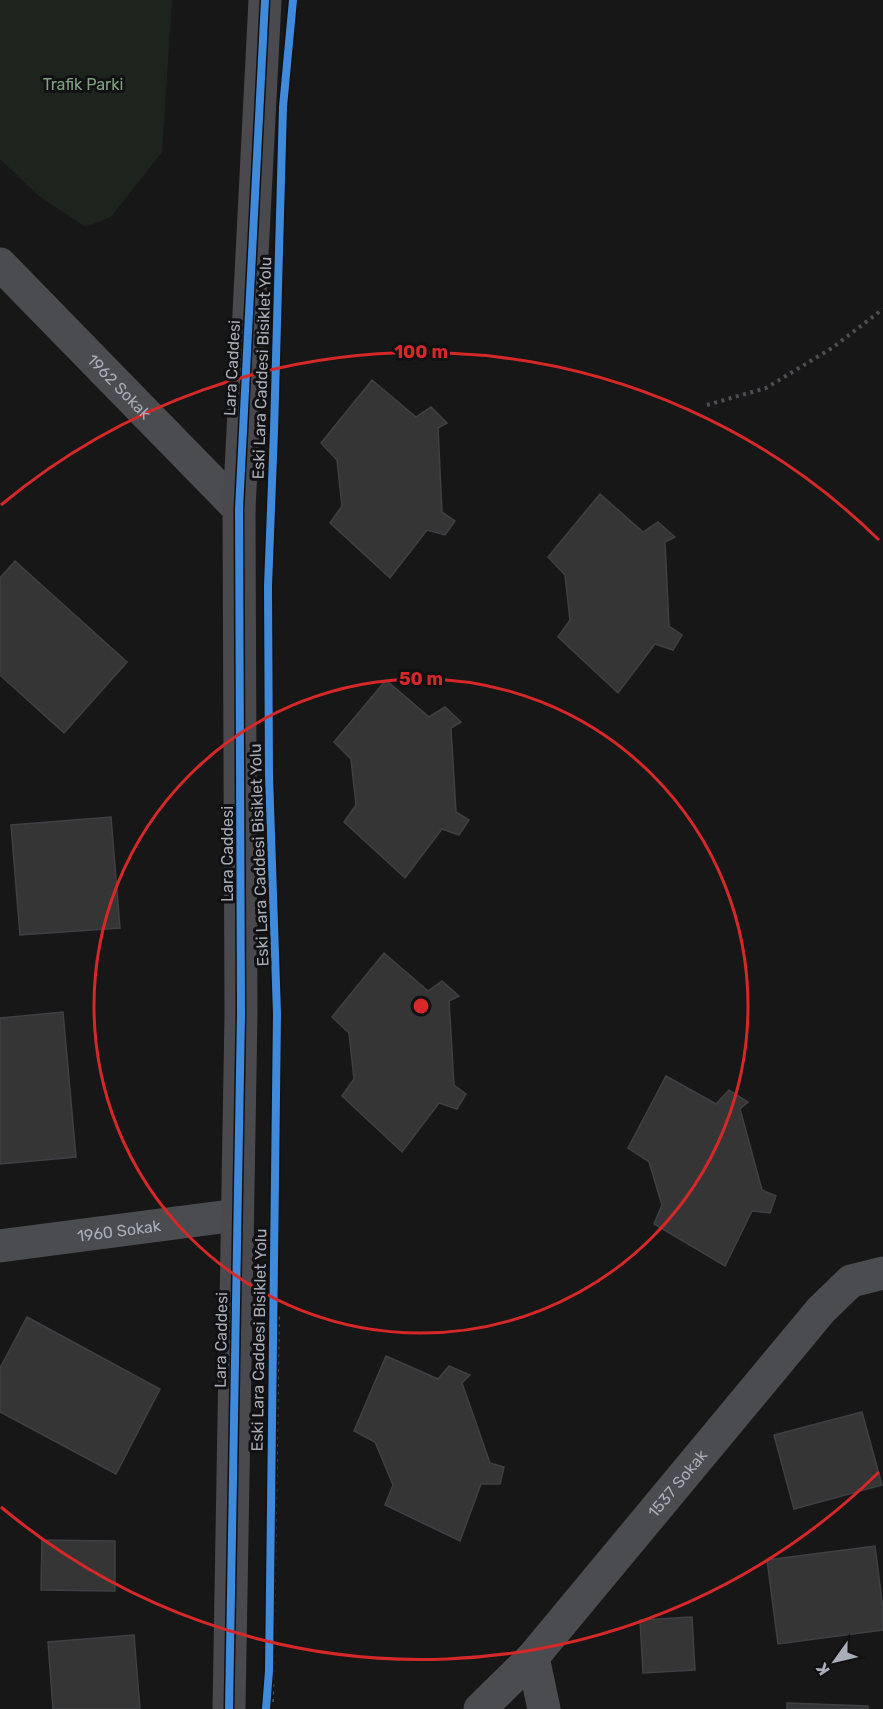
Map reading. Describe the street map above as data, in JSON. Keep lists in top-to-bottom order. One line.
{"streets":{"street":["Lara Caddesi","1962 Sokak","1960 Sokak","1537 Sokak"],"cycle path":["Eski Lara Caddesi Bisiklet Yolu"]},"crossings":[["Lara Caddesi","1962 Sokak"],["Lara Caddesi","1960 Sokak"]],"parks":["Trafik Parki"],"north":"bottom left","rings":["100 m","50 m"]}
